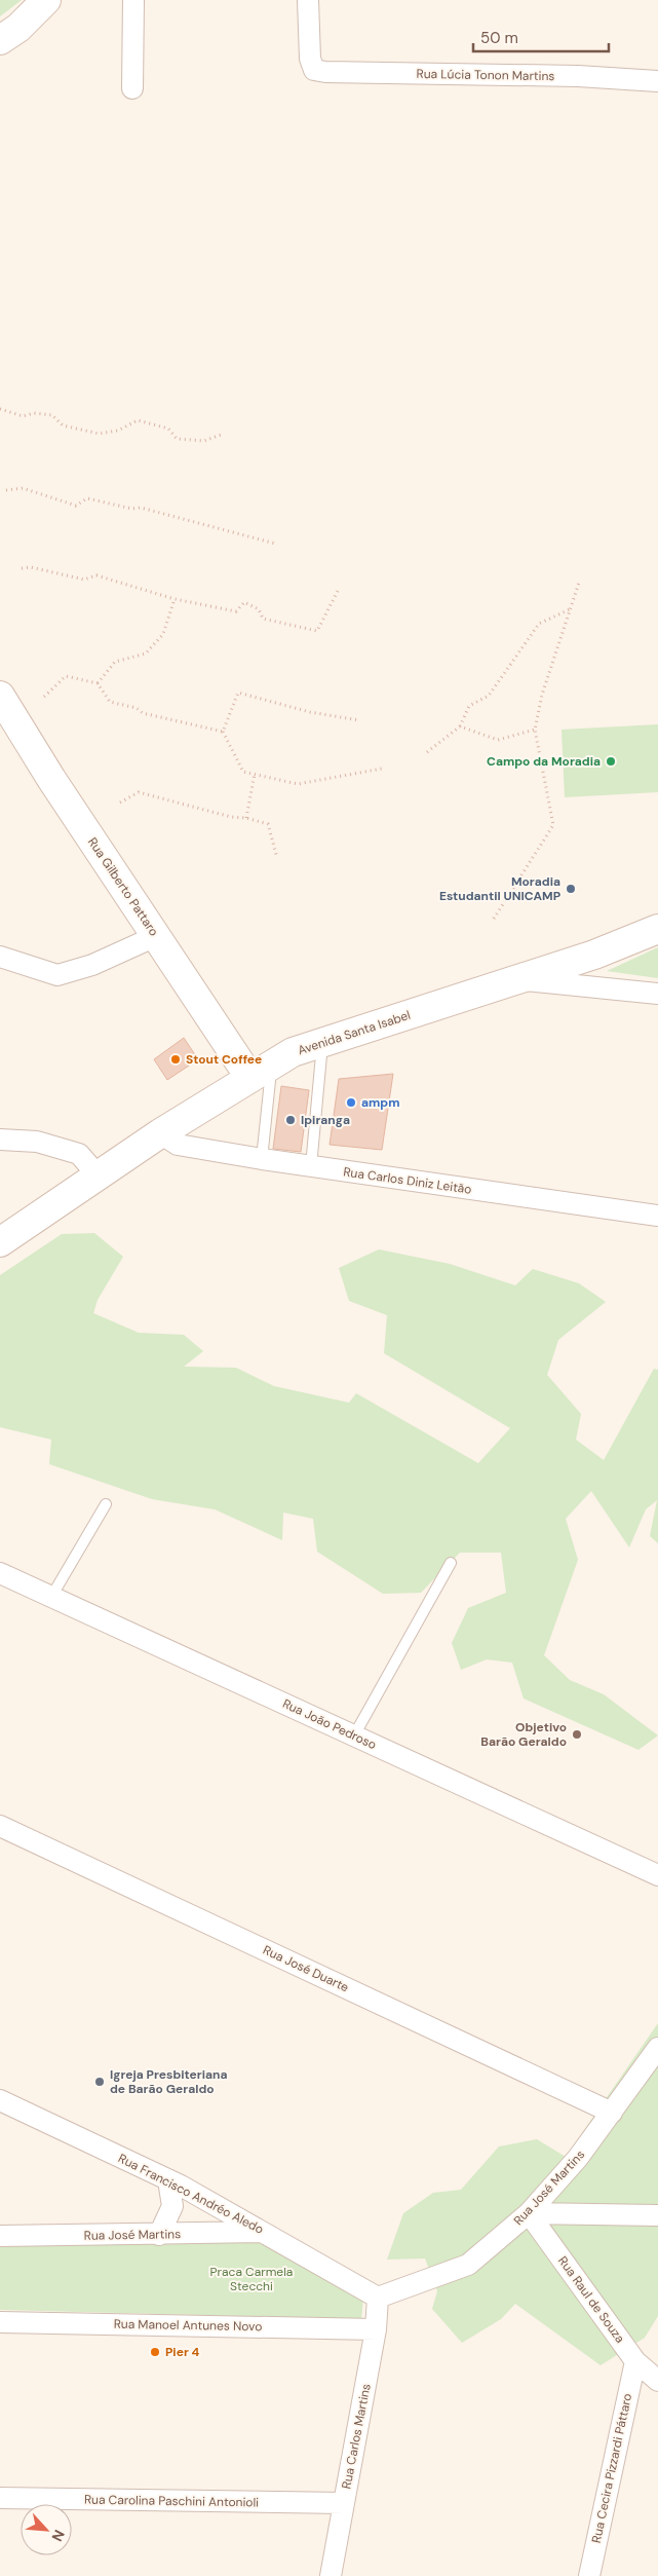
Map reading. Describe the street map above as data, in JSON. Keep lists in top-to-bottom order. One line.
{"streets":{"main road":["Rua Gilberto Pattaro","Avenida Santa Isabel"],"street":["Rua Lúcia Tonon Martins","Rua Carlos Diniz Leitão","Rua João Pedroso","Rua José Duarte","Rua José Martins","Rua Francisco Andréo Aledo","Rua Raul de Souza","Rua Manoel Antunes Novo","Rua Carlos Martins","Rua Cecira Pizzardi Páttaro","Rua Carolina Paschini Antonioli"]},"crossings":[["Rua Gilberto Pattaro","Avenida Santa Isabel"],["Avenida Santa Isabel","Rua Carlos Diniz Leitão"],["Rua José Duarte","Rua José Martins"],["Rua José Martins","Rua Francisco Andréo Aledo"],["Rua José Martins","Rua Raul de Souza"],["Rua José Martins","Rua Carlos Martins"],["Rua Francisco Andréo Aledo","Rua Carlos Martins"],["Rua Raul de Souza","Rua Cecira Pizzardi Páttaro"],["Rua Manoel Antunes Novo","Rua Carlos Martins"],["Rua Carlos Martins","Rua Carolina Paschini Antonioli"]],"parks":["Praca Carmela Stecchi"],"places":["Campo da Moradia","Moradia Estudantil UNICAMP","Stout Coffee","ampm","Ipiranga","Objetivo Barão Geraldo","Igreja Presbiteriana de Barão Geraldo","Pier 4"],"scale_bar":"50 m","north":"bottom right"}
